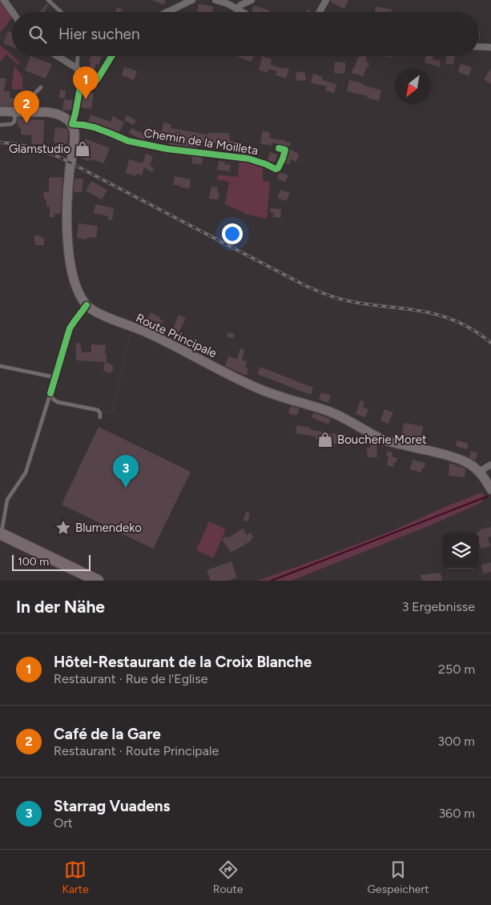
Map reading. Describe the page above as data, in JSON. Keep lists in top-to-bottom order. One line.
{"streets":{"main road":["Route Principale"],"street":["Chemin de la Moilleta"]},"places":{"shop":["Glamstudio","Boucherie Moret"],"place":["Blumendeko"]},"scale_bar":"100 m","north":"bottom left","page":{"search":"Hier suchen","pins":["1","2","3"],"scale":"100 m","heading":["In der Nähe","3 Ergebnisse"],"list":[{"mark":"1","name":"Hôtel-Restaurant de la Croix Blanche","note":"Restaurant · Rue de l'Eglise","value":"250 m"},{"mark":"2","name":"Café de la Gare","note":"Restaurant · Route Principale","value":"300 m"},{"mark":"3","name":"Starrag Vuadens","note":"Ort","value":"360 m"}],"nav":["Karte","Route","Gespeichert"]}}
